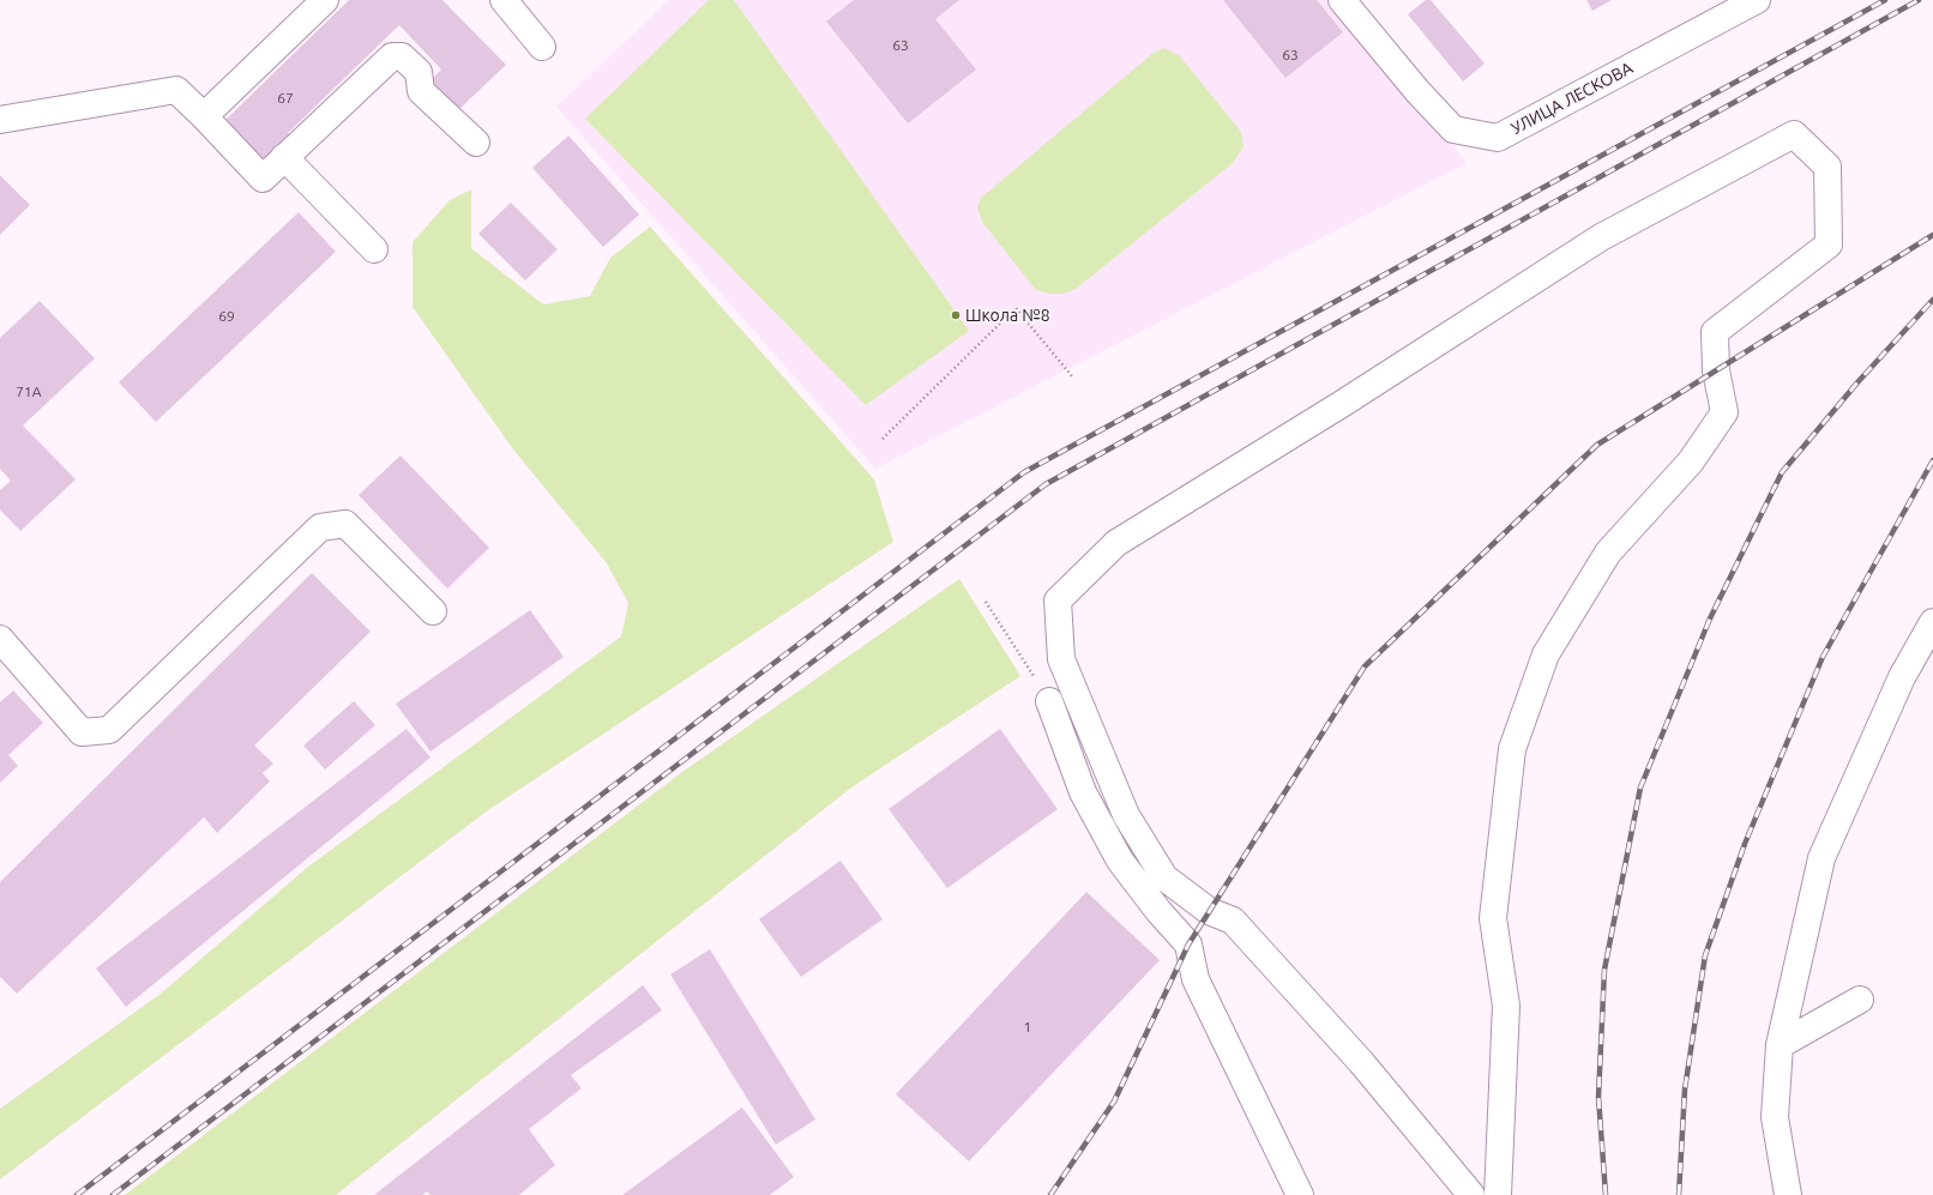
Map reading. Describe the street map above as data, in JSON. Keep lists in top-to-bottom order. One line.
{"streets":{"street":["УЛИЦА ЛЕСКОВА"]},"places":["Школа №8"],"house_numbers":["63","63","67","69","71А","1"]}
